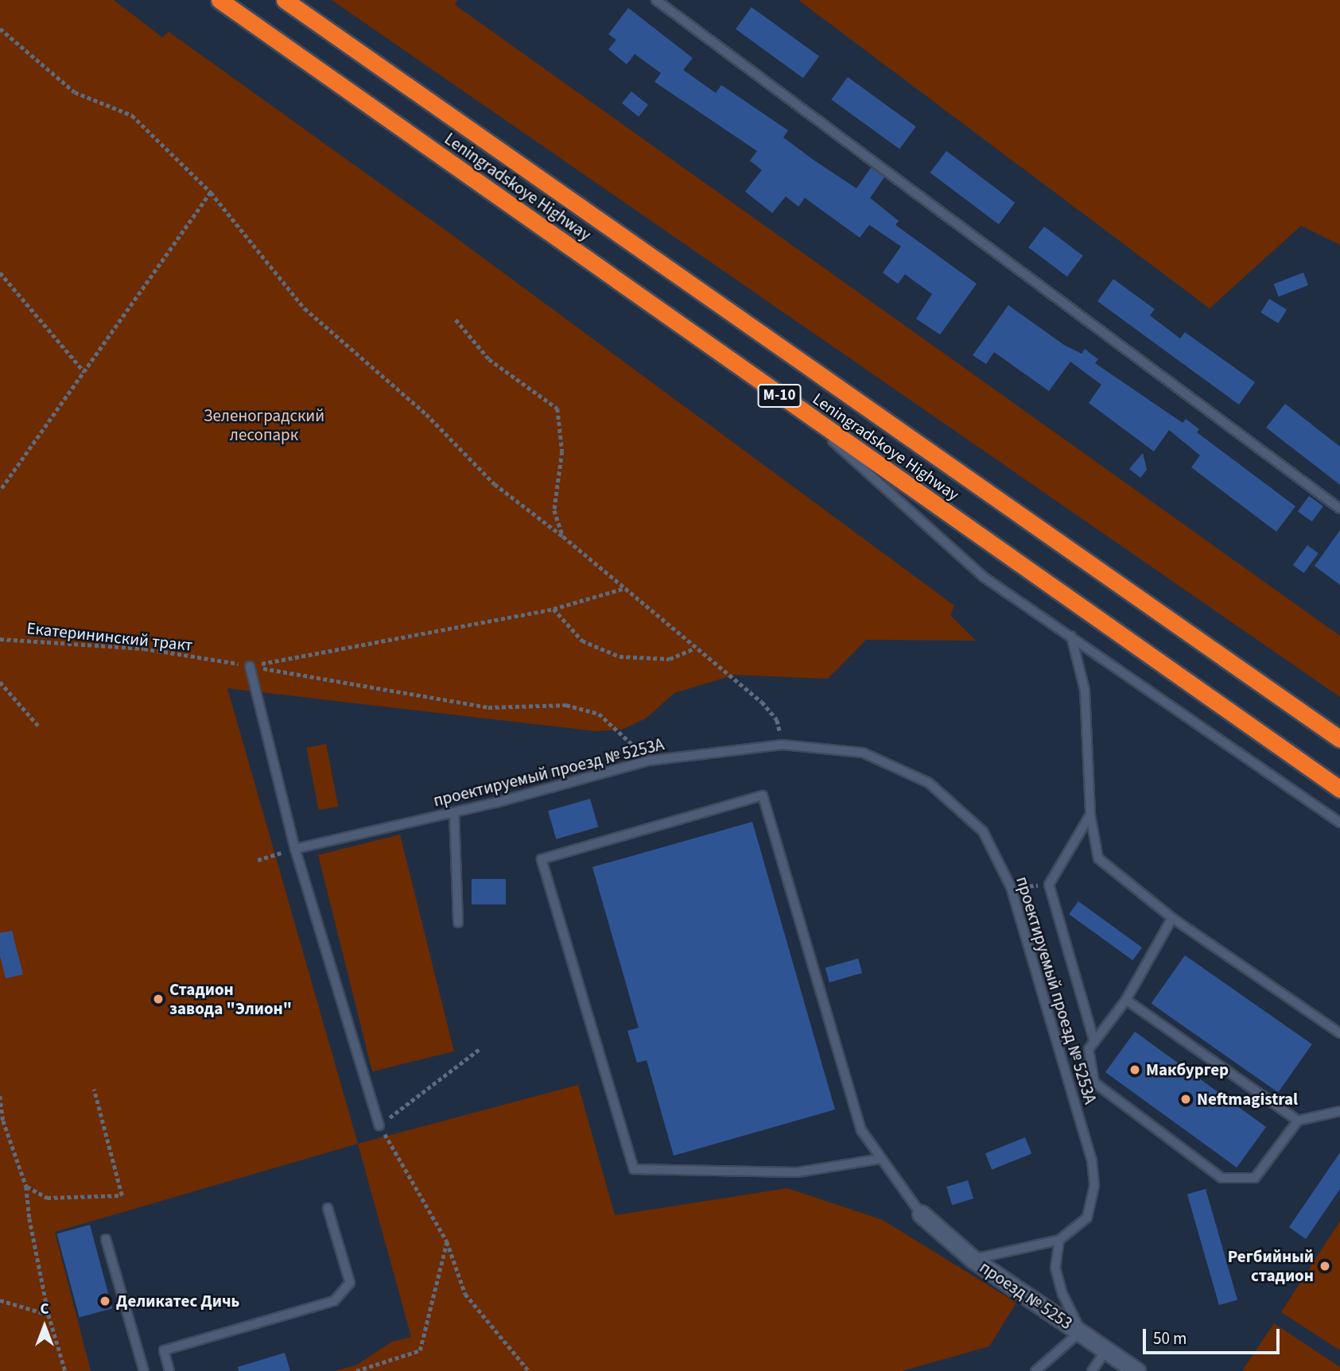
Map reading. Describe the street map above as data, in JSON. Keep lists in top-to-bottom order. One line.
{"streets":{"highway":["Leningradskoye Highway","М-10"],"street":["проезд № 5253"],"lane":["проектируемый проезд № 5253А"],"path":["Екатерининский тракт"]},"crossings":[["Екатерининский тракт","проектируемый проезд № 5253А"]],"parks":["Зеленоградский лесопарк"],"places":["Стадион завода \"Элион\"","Макбургер","Neftmagistral","Регбийный стадион","Деликатес Дичь"],"scale_bar":"50 m","north":"top"}
